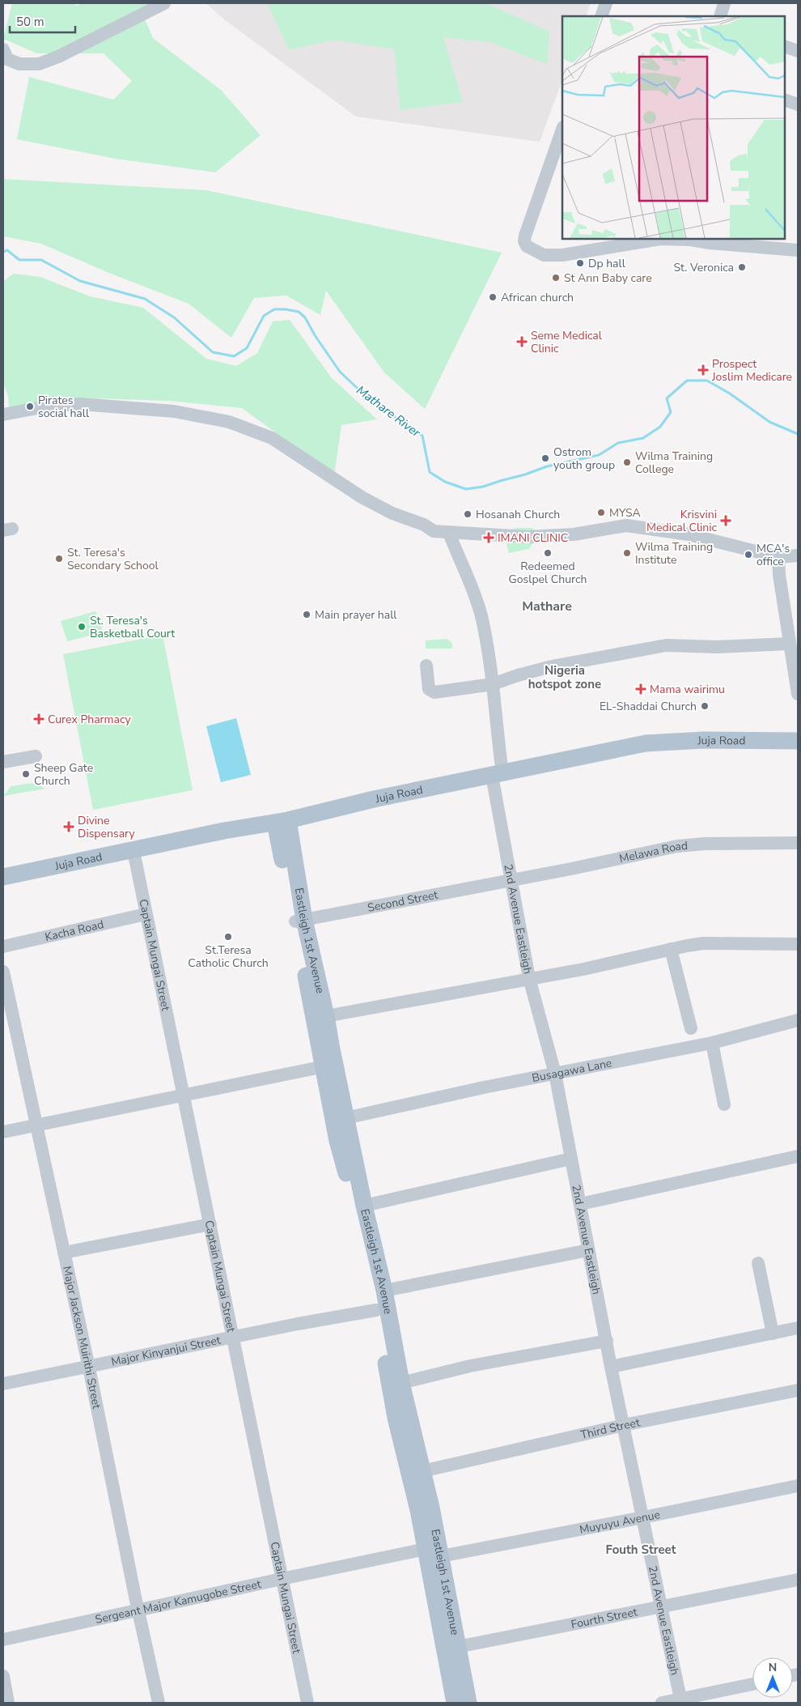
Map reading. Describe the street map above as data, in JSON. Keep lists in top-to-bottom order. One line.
{"streets":{"main road":["Juja Road","Eastleigh 1st Avenue"],"street":["Melawa Road","Second Street","2nd Avenue Eastleigh","Kacha Road","Captain Mungai Street","Busagawa Lane","Major Jackson Muirithi Street","Major Kinyanjui Street","Third Street","Muyuyu Avenue","Sergeant Major Kamugobe Street","Fourth Street"]},"crossings":[["Juja Road","2nd Avenue Eastleigh"],["Juja Road","Eastleigh 1st Avenue"],["Juja Road","Captain Mungai Street"],["Melawa Road","Second Street"],["Melawa Road","2nd Avenue Eastleigh"],["Second Street","2nd Avenue Eastleigh"],["Second Street","Eastleigh 1st Avenue"],["2nd Avenue Eastleigh","Busagawa Lane"],["2nd Avenue Eastleigh","Third Street"],["2nd Avenue Eastleigh","Muyuyu Avenue"],["2nd Avenue Eastleigh","Fourth Street"],["Kacha Road","Captain Mungai Street"],["Eastleigh 1st Avenue","Busagawa Lane"],["Eastleigh 1st Avenue","Major Kinyanjui Street"],["Eastleigh 1st Avenue","Third Street"],["Eastleigh 1st Avenue","Muyuyu Avenue"],["Eastleigh 1st Avenue","Sergeant Major Kamugobe Street"],["Eastleigh 1st Avenue","Fourth Street"],["Captain Mungai Street","Major Kinyanjui Street"],["Captain Mungai Street","Sergeant Major Kamugobe Street"],["Major Jackson Muirithi Street","Major Kinyanjui Street"],["Major Jackson Muirithi Street","Sergeant Major Kamugobe Street"],["Muyuyu Avenue","Sergeant Major Kamugobe Street"]],"districts":["Mathare","Nigeria hotspot zone","Fouth Street"],"water":["Mathare River"],"places":{"other":["Dp hall","St. Veronica","St Ann Baby care","African church","Pirates social hall","Ostrom youth group","Wilma Training College","MYSA","Hosanah Church","Redeemed Goslpel Church","Wilma Training Institute","MCA's office","St. Teresa's Secondary School","Main prayer hall","St. Teresa's Basketball Court","EL-Shaddai Church","Sheep Gate Church","St.Teresa Catholic Church"],"health":["Seme Medical Clinic","Prospect Joslim Medicare","Krisvini Medical Clinic","IMANI CLINIC","Mama wairimu","Curex Pharmacy","Divine Dispensary"]},"scale_bar":"50 m","north":"top"}
